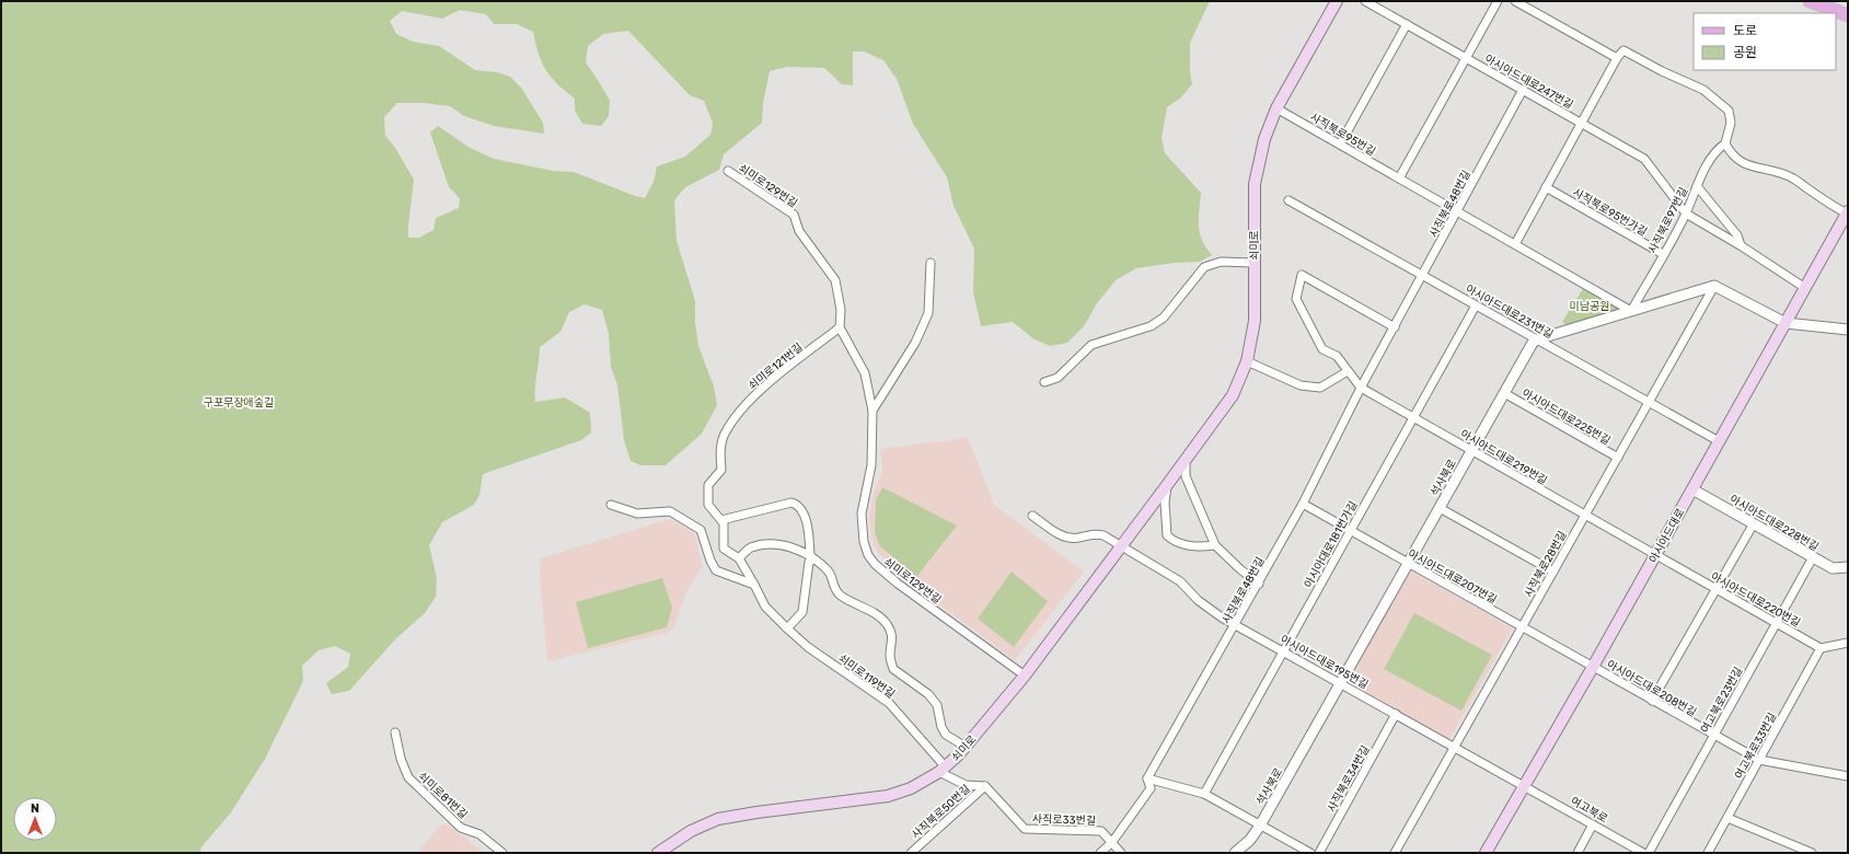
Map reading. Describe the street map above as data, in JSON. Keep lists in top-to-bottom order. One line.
{"streets":{"main road":["쇠미로","아시아드대로"],"street":["아시아드대로247번길","사직북로95번길","쇠미로129번길","사직북로48번길","사직북로95번가길","사직북로97번길","아시아드대로231번길","쇠미로121번길","아시아드대로225번길","아시아드대로219번길","석사북로","아시아드대로228번길","아시아대로181번가길","사직북로28번길","아시아드대로207번길","아시아드대로220번길","아시아드대로195번길","쇠미로119번길","아시아드대로208번길","여고북로23번길","여고북로33번길","사직북로34번길","쇠미로81번길","여고북로","사직북로50번길","사직로33번길"]},"crossings":[["아시아드대로247번길","사직북로48번길"],["아시아드대로247번길","사직북로97번길"],["아시아드대로247번길","아시아드대로"],["사직북로95번길","사직북로48번길"],["사직북로95번길","사직북로97번길"],["사직북로95번길","쇠미로"],["쇠미로129번길","쇠미로"],["쇠미로129번길","쇠미로121번길"],["사직북로48번길","아시아드대로231번길"],["사직북로48번길","아시아드대로219번길"],["사직북로48번길","아시아드대로207번길"],["사직북로48번길","아시아드대로195번길"],["사직북로48번길","사직로33번길"],["사직북로95번가길","사직북로97번길"],["쇠미로","아시아드대로195번길"],["쇠미로","쇠미로119번길"],["아시아드대로231번길","석사북로"],["아시아드대로231번길","아시아드대로"],["아시아드대로231번길","아시아대로181번가길"],["아시아드대로231번길","사직북로28번길"],["아시아드대로225번길","석사북로"],["아시아드대로225번길","사직북로28번길"],["아시아드대로219번길","석사북로"],["아시아드대로219번길","아시아드대로"],["아시아드대로219번길","아시아대로181번가길"],["아시아드대로219번길","사직북로28번길"],["아시아드대로219번길","아시아드대로220번길"],["석사북로","아시아드대로207번길"],["석사북로","아시아드대로195번길"],["아시아드대로228번길","아시아드대로"],["아시아드대로228번길","여고북로23번길"],["아시아드대로","아시아드대로207번길"],["아시아드대로","아시아드대로220번길"],["아시아드대로","아시아드대로195번길"],["아시아드대로","아시아드대로208번길"],["아시아드대로","여고북로"],["아시아대로181번가길","아시아드대로207번길"],["아시아대로181번가길","아시아드대로195번길"],["사직북로28번길","아시아드대로207번길"],["사직북로28번길","아시아드대로195번길"],["아시아드대로207번길","아시아드대로208번길"],["아시아드대로220번길","여고북로23번길"],["아시아드대로220번길","여고북로33번길"],["아시아드대로195번길","사직북로34번길"],["아시아드대로195번길","여고북로"],["아시아드대로208번길","여고북로23번길"],["아시아드대로208번길","여고북로33번길"],["사직북로50번길","사직로33번길"]],"parks":["미남공원","구포무장애숲길"],"legend":["도로","공원"],"north":"top"}
